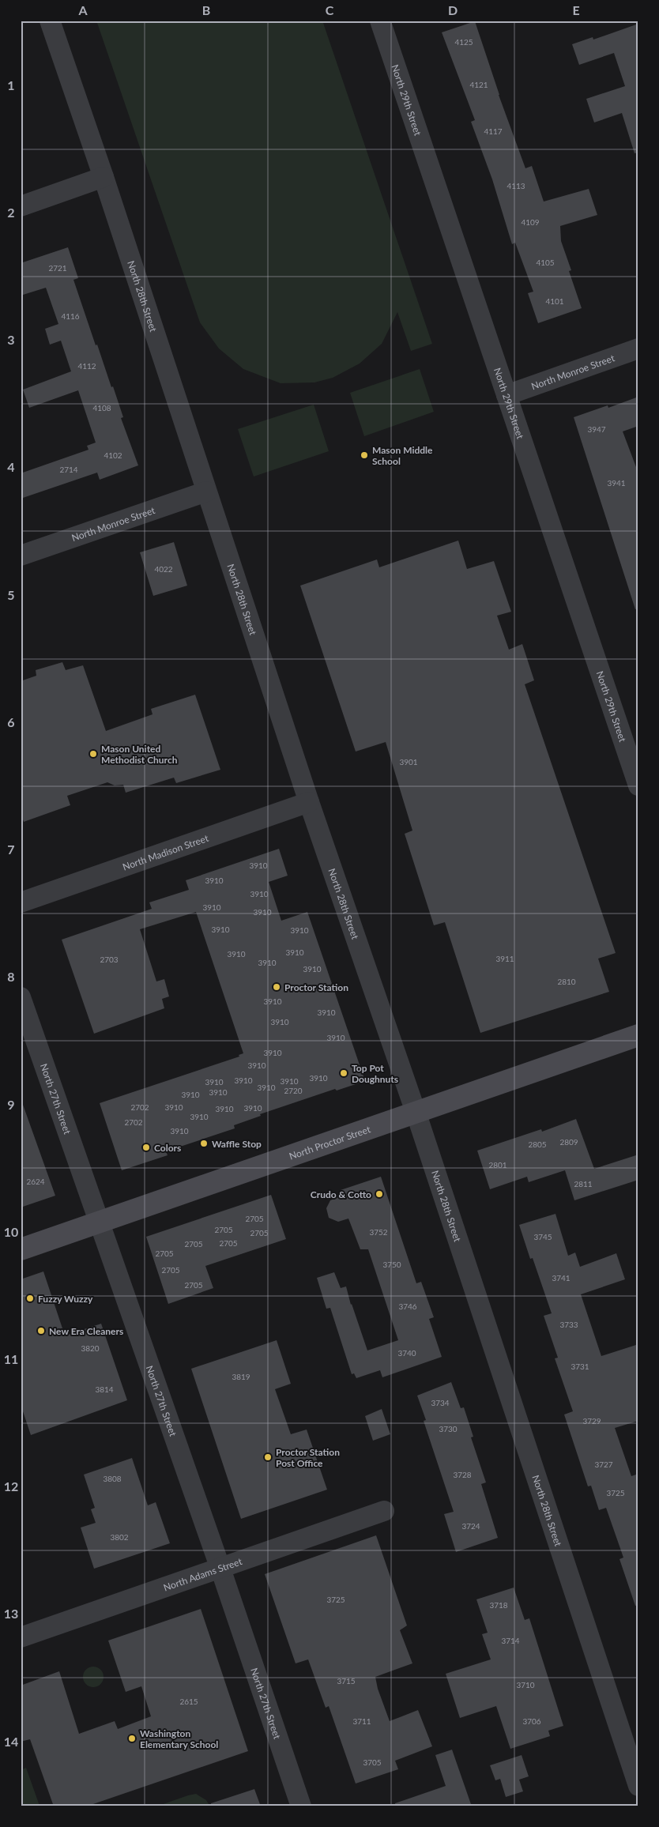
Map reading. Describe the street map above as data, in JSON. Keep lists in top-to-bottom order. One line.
{"streets":{"street":["North 29th Street","North 28th Street","North Monroe Street","North Madison Street","North 27th Street","North Proctor Street","North Adams Street"]},"crossings":[["North 29th Street","North Monroe Street"],["North 28th Street","North Monroe Street"],["North 28th Street","North Madison Street"],["North 28th Street","North Proctor Street"],["North 27th Street","North Proctor Street"],["North 27th Street","North Adams Street"]],"places":["Mason Middle School","Mason United Methodist Church","Proctor Station","Top Pot Doughnuts","Waffle Stop","Colors","Crudo & Cotto","Fuzzy Wuzzy","New Era Cleaners","Proctor Station Post Office","Washington Elementary School"],"house_numbers":["4125","4121","4117","4113","4109","4105","2721","4101","4116","4112","4108","3947","4102","2714","3941","4022","3901","3910","3910","3910","3910","3910","3910","3910","3910","3910","3911","2703","3910","3910","2810","3910","3910","3910","3910","3910","3910","3910","3910","3910","3910","3910","2720","3910","3910","2702","3910","3910","3910","3910","2702","3910","2809","2805","2801","2624","2811","2705","2705","3752","2705","3745","2705","2705","2705","3750","2705","3741","2705","3746","3733","3820","3740","3731","3819","3814","3734","3729","3730","3727","3728","3808","3725","3724","3802","3725","3718","3714","3715","3710","2615","3711","3706","3705"],"grid":{"columns":["A","B","C","D","E"],"rows":["1","2","3","4","5","6","7","8","9","10","11","12","13","14"]}}
